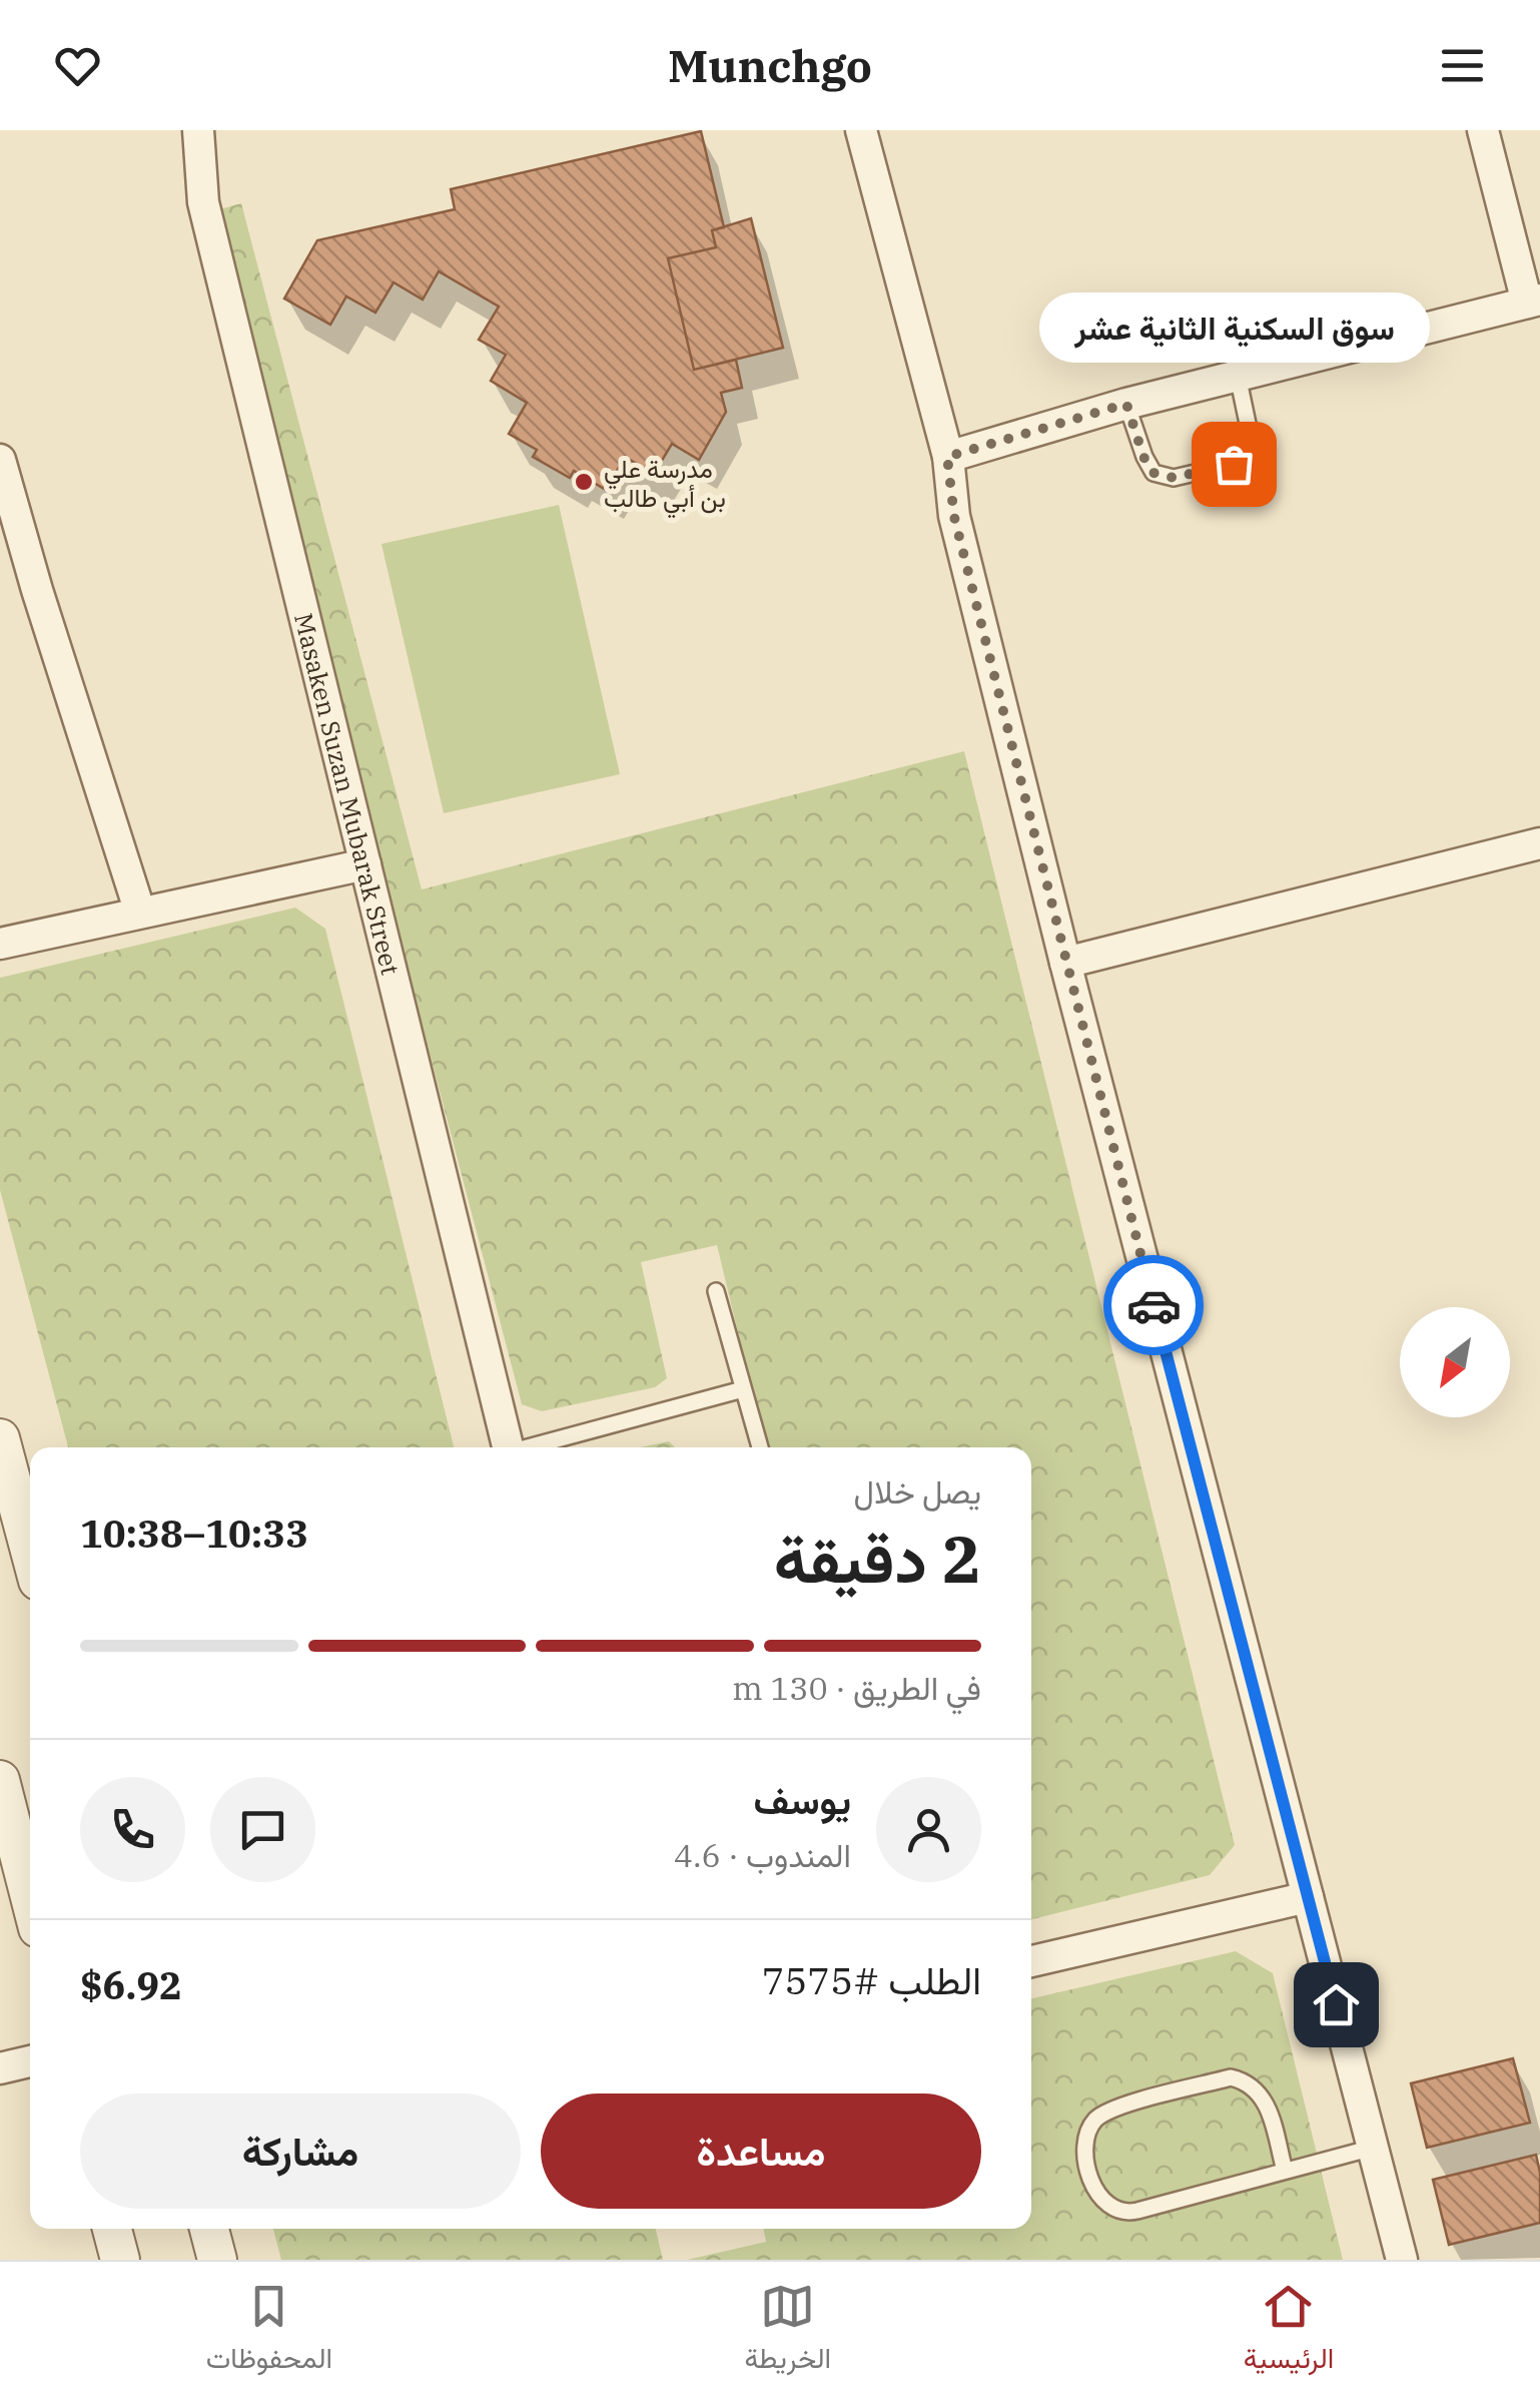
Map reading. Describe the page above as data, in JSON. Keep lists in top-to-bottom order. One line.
{"streets":{"street":["Masaken Suzan Mubarak Street"]},"places":["سوق السكنية الثانية عشر","مدرسة علي بن أبي طالب"],"north":"bottom left","page":{"header":"Munchgo","bubble":"سوق السكنية الثانية عشر","heading":["2 دقيقة","يصل خلال","10:33–10:38"],"panel":["يوسف","المندوب · 4.6","الطلب #7575","$6.92"],"bar":"في الطريق · 130 m","buttons":["مساعدة","مشاركة"],"tabs":["الرئيسية","الخريطة","المحفوظات"]}}
